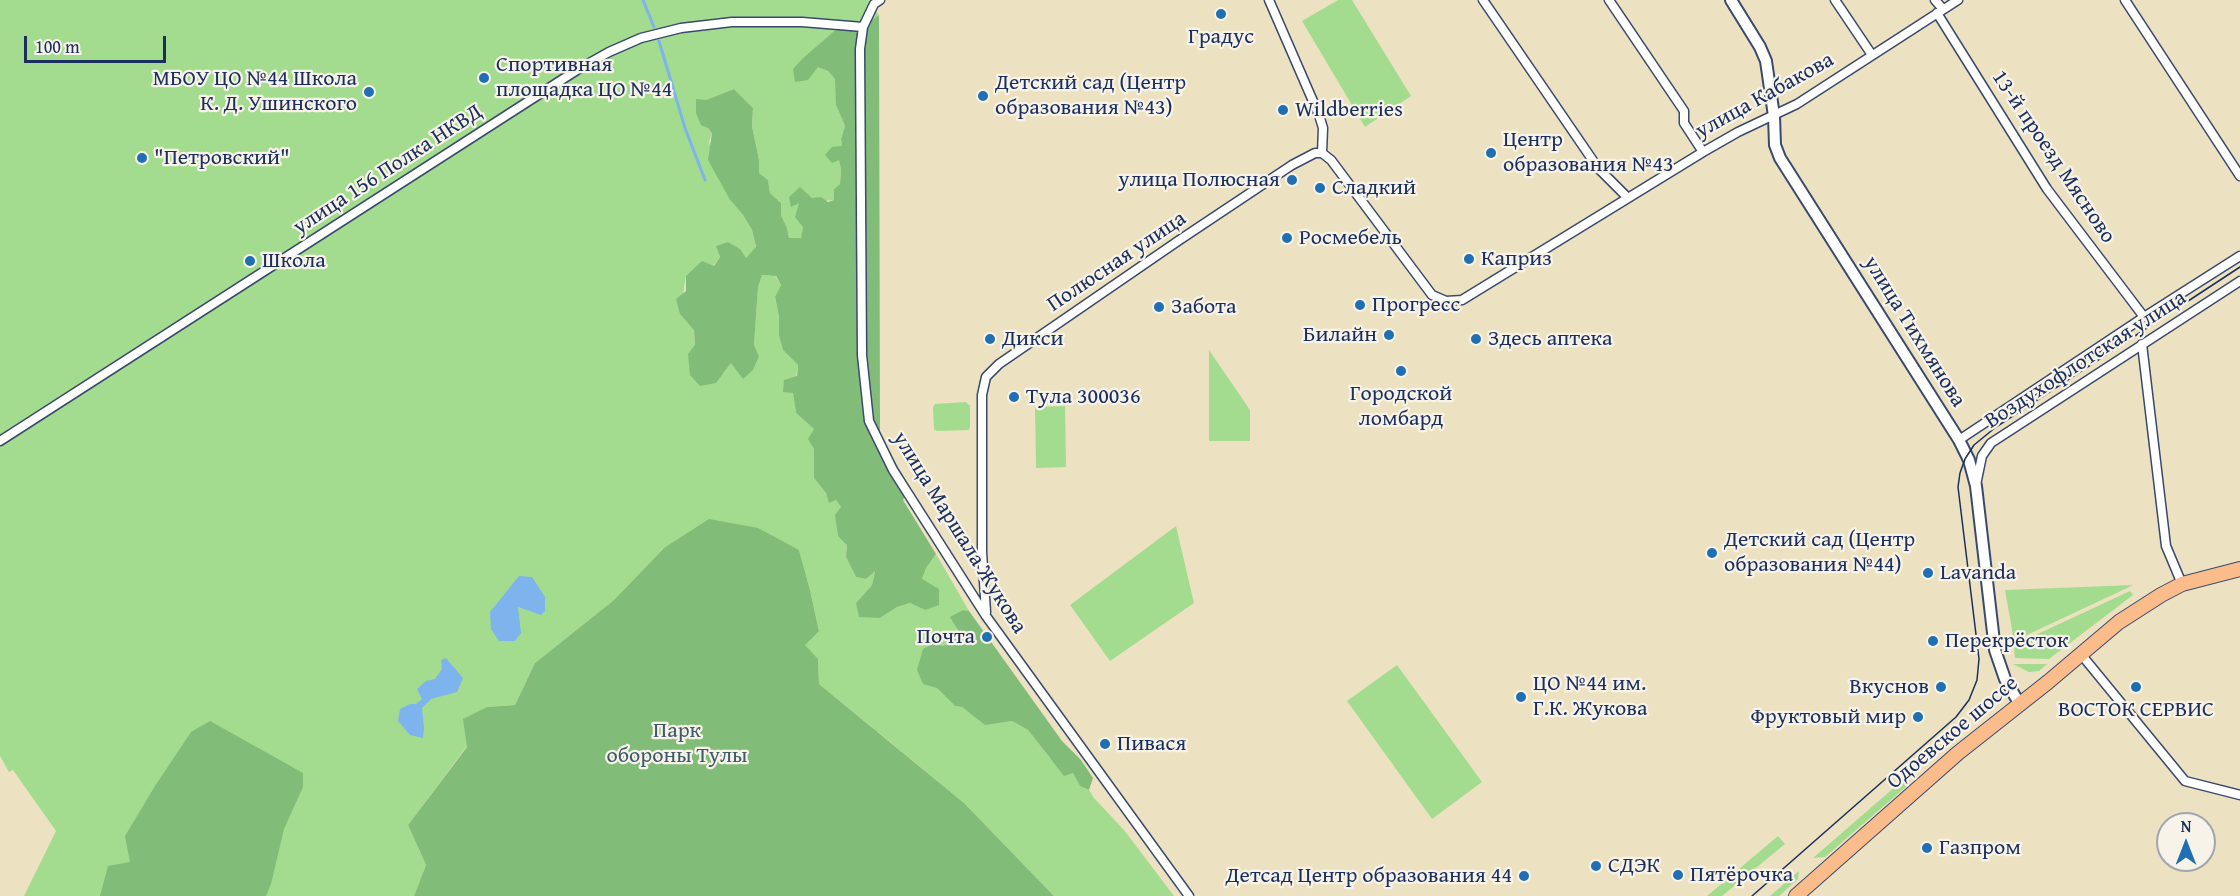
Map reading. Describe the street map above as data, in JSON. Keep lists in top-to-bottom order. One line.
{"streets":{"main road":["Одоевское шоссе"],"street":["улица Кабакова","13-й проезд Мясново","улица 156 Полка НКВД","Полюсная улица","улица Тихмянова","Воздухофлотская улица","улица Маршала Жукова"]},"crossings":[["улица Кабакова","13-й проезд Мясново"],["улица Кабакова","Полюсная улица"],["улица Кабакова","улица Тихмянова"],["13-й проезд Мясново","Воздухофлотская улица"],["улица 156 Полка НКВД","улица Маршала Жукова"],["Полюсная улица","улица Маршала Жукова"],["улица Тихмянова","Воздухофлотская улица"],["улица Тихмянова","Одоевское шоссе"]],"parks":["Парк обороны Тулы"],"places":["Градус","Спортивная площадка ЦО №44","МБОУ ЦО №44 Школа К. Д. Ушинского","Детский сад (Центр образования №43)","Wildberries","Центр образования №43","\"Петровский\"","улица Полюсная","Сладкий","Росмебель","Каприз","Школа","Прогресс","Забота","Билайн","Дикси","Здесь аптека","Городской ломбард","Тула 300036","Детский сад (Центр образования №44)","Lavanda","Почта","Перекрёсток","Вкуснов","ВОСТОК СЕРВИС","ЦО №44 им. Г.К. Жукова","Фруктовый мир","Пивася","Газпром","СДЭК","Пятёрочка","Детсад Центр образования 44"],"scale_bar":"100 m","north":"top"}
